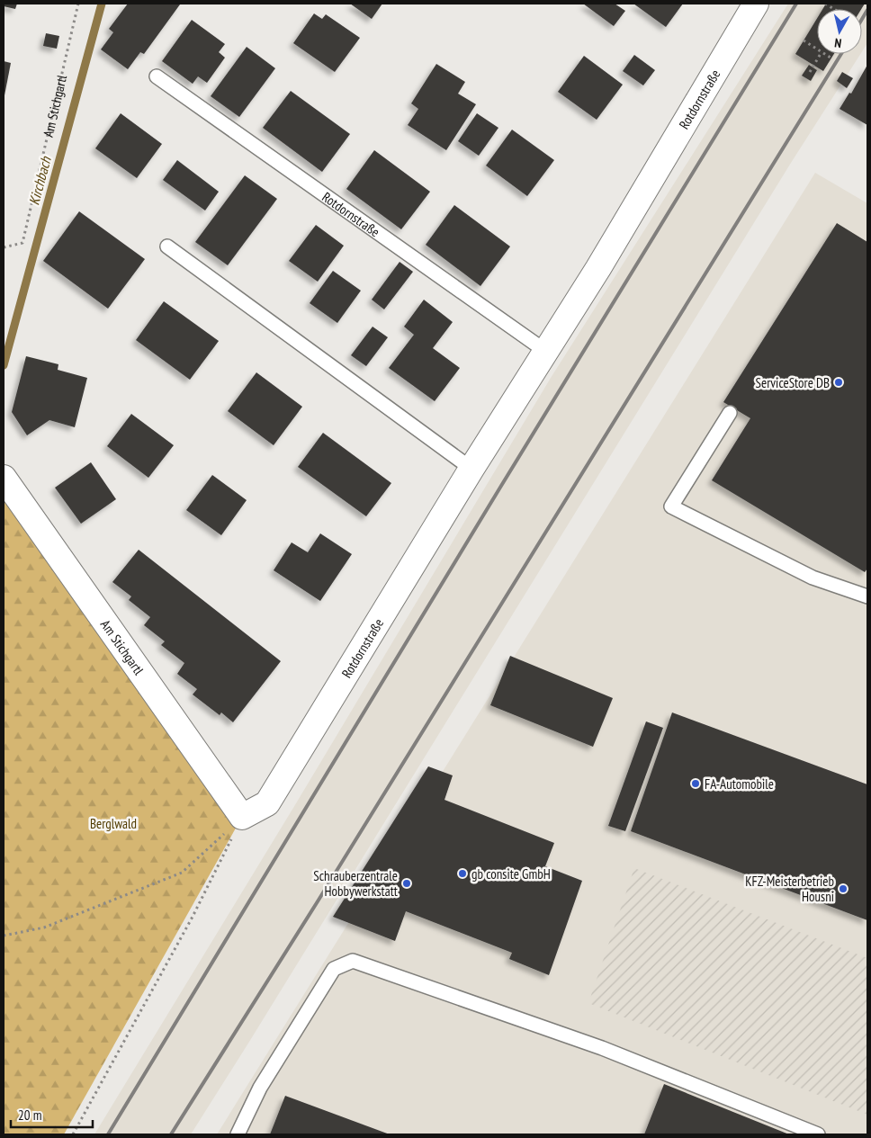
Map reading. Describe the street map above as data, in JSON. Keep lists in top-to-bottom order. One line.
{"streets":{"street":["Rotdornstraße","Am Stichgartl"]},"crossings":[["Rotdornstraße","Am Stichgartl"]],"water":["Kirchbach"],"parks":["Berglwald"],"places":["ServiceStore DB","FA-Automobile","gb consite GmbH","Schrauberzentrale Hobbywerkstatt","KFZ-Meisterbetrieb Housni"],"scale_bar":"20 m","north":"bottom"}
